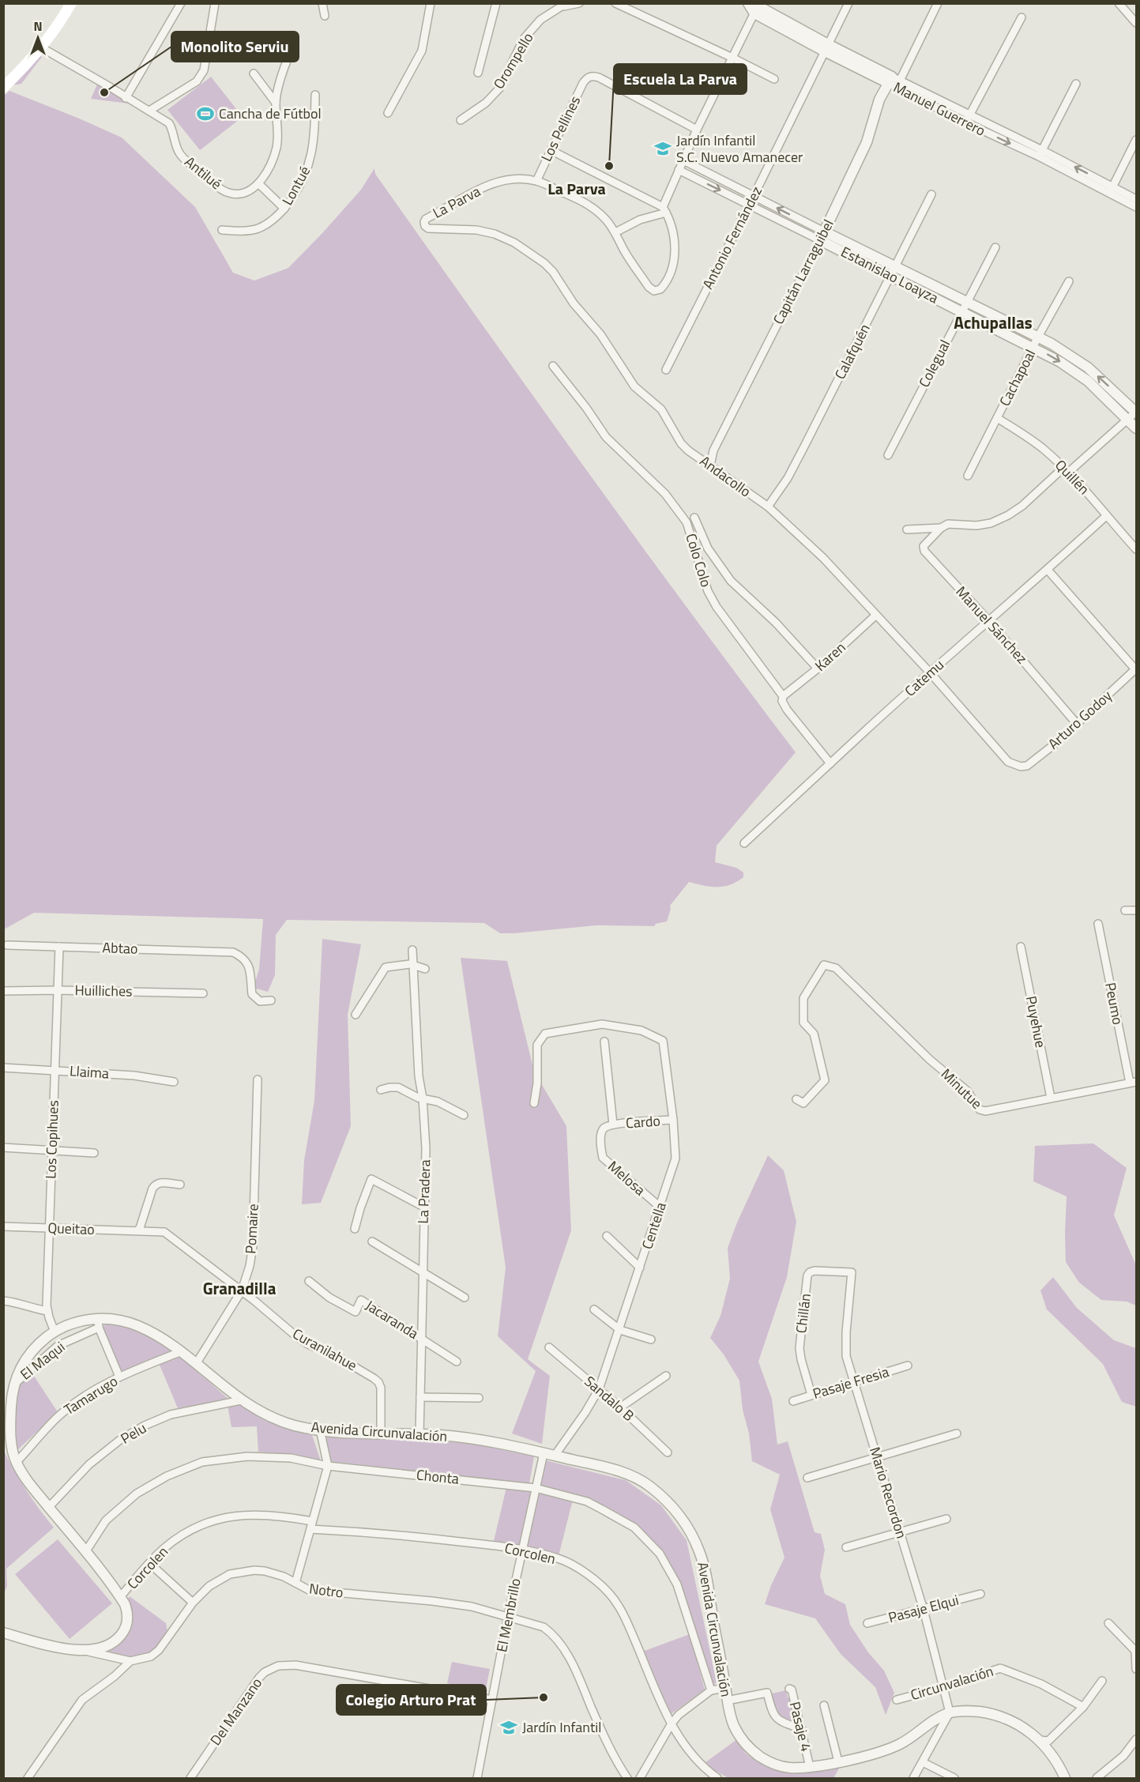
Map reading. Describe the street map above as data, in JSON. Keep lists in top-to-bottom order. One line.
{"streets":{"street":["Orompello","Manuel Guerrero","Los Pellines","Antilué","Lontué","La Parva","Antonio Fernández","Capitán Larraguibel","Estanislao Loayza","Calafquén","Colegual","Cachapoal","Andacollo","Quillén","Colo Colo","Manuel Sánchez","Karen","Catemu","Arturo Godoy","Abtao","Huilliches","Peumo","Puyehue","Llaima","Minutue","Cardo","Los Copihues","Melosa","La Pradera","Centella","Queitao","Pomaire","Chillán","Jacaranda","Curanilahue","El Maqui","Pasaje Fresia","Tamarugo","Sandalo B","Avenida Circunvalación","Pelu","Chonta","Mario Recordon","Corcolen","Notro","Pasaje Elqui","El Membrillo","Circunvalación","Del Manzano","Pasaje 4"]},"crossings":[["Manuel Guerrero","Antonio Fernández"],["Manuel Guerrero","Capitán Larraguibel"],["Los Pellines","La Parva"],["La Parva","Andacollo"],["Antonio Fernández","Estanislao Loayza"],["Capitán Larraguibel","Estanislao Loayza"],["Capitán Larraguibel","Andacollo"],["Estanislao Loayza","Calafquén"],["Estanislao Loayza","Colegual"],["Estanislao Loayza","Cachapoal"],["Calafquén","Andacollo"],["Cachapoal","Quillén"],["Andacollo","Karen"],["Andacollo","Catemu"],["Andacollo","Arturo Godoy"],["Quillén","Catemu"],["Colo Colo","Karen"],["Colo Colo","Catemu"],["Manuel Sánchez","Catemu"],["Manuel Sánchez","Arturo Godoy"],["Abtao","Los Copihues"],["Huilliches","Los Copihues"],["Peumo","Minutue"],["Puyehue","Minutue"],["Llaima","Los Copihues"],["Cardo","Melosa"],["Cardo","Centella"],["Los Copihues","Queitao"],["Los Copihues","Avenida Circunvalación"],["Melosa","Centella"],["La Pradera","Jacaranda"],["La Pradera","Avenida Circunvalación"],["Centella","Sandalo B"],["Centella","Avenida Circunvalación"],["Queitao","Curanilahue"],["Pomaire","Curanilahue"],["Pomaire","Avenida Circunvalación"],["Chillán","Pasaje Fresia"],["Chillán","Mario Recordon"],["Curanilahue","Avenida Circunvalación"],["El Maqui","Avenida Circunvalación"],["Pasaje Fresia","Mario Recordon"],["Tamarugo","Avenida Circunvalación"],["Avenida Circunvalación","Pelu"],["Avenida Circunvalación","Chonta"],["Avenida Circunvalación","Mario Recordon"],["Avenida Circunvalación","Corcolen"],["Avenida Circunvalación","El Membrillo"],["Avenida Circunvalación","Pasaje 4"],["Chonta","El Membrillo"],["Mario Recordon","Pasaje Elqui"],["Mario Recordon","Circunvalación"],["Corcolen","El Membrillo"],["Notro","El Membrillo"],["El Membrillo","Del Manzano"]],"districts":["La Parva","Achupallas","Granadilla"],"places":{"other":["Monolito Serviu","Escuela La Parva","Colegio Arturo Prat"],"sports":["Cancha de Fútbol"],"school or university":["Jardín Infantil S.C. Nuevo Amanecer","Jardín Infantil"]},"north":"top"}
